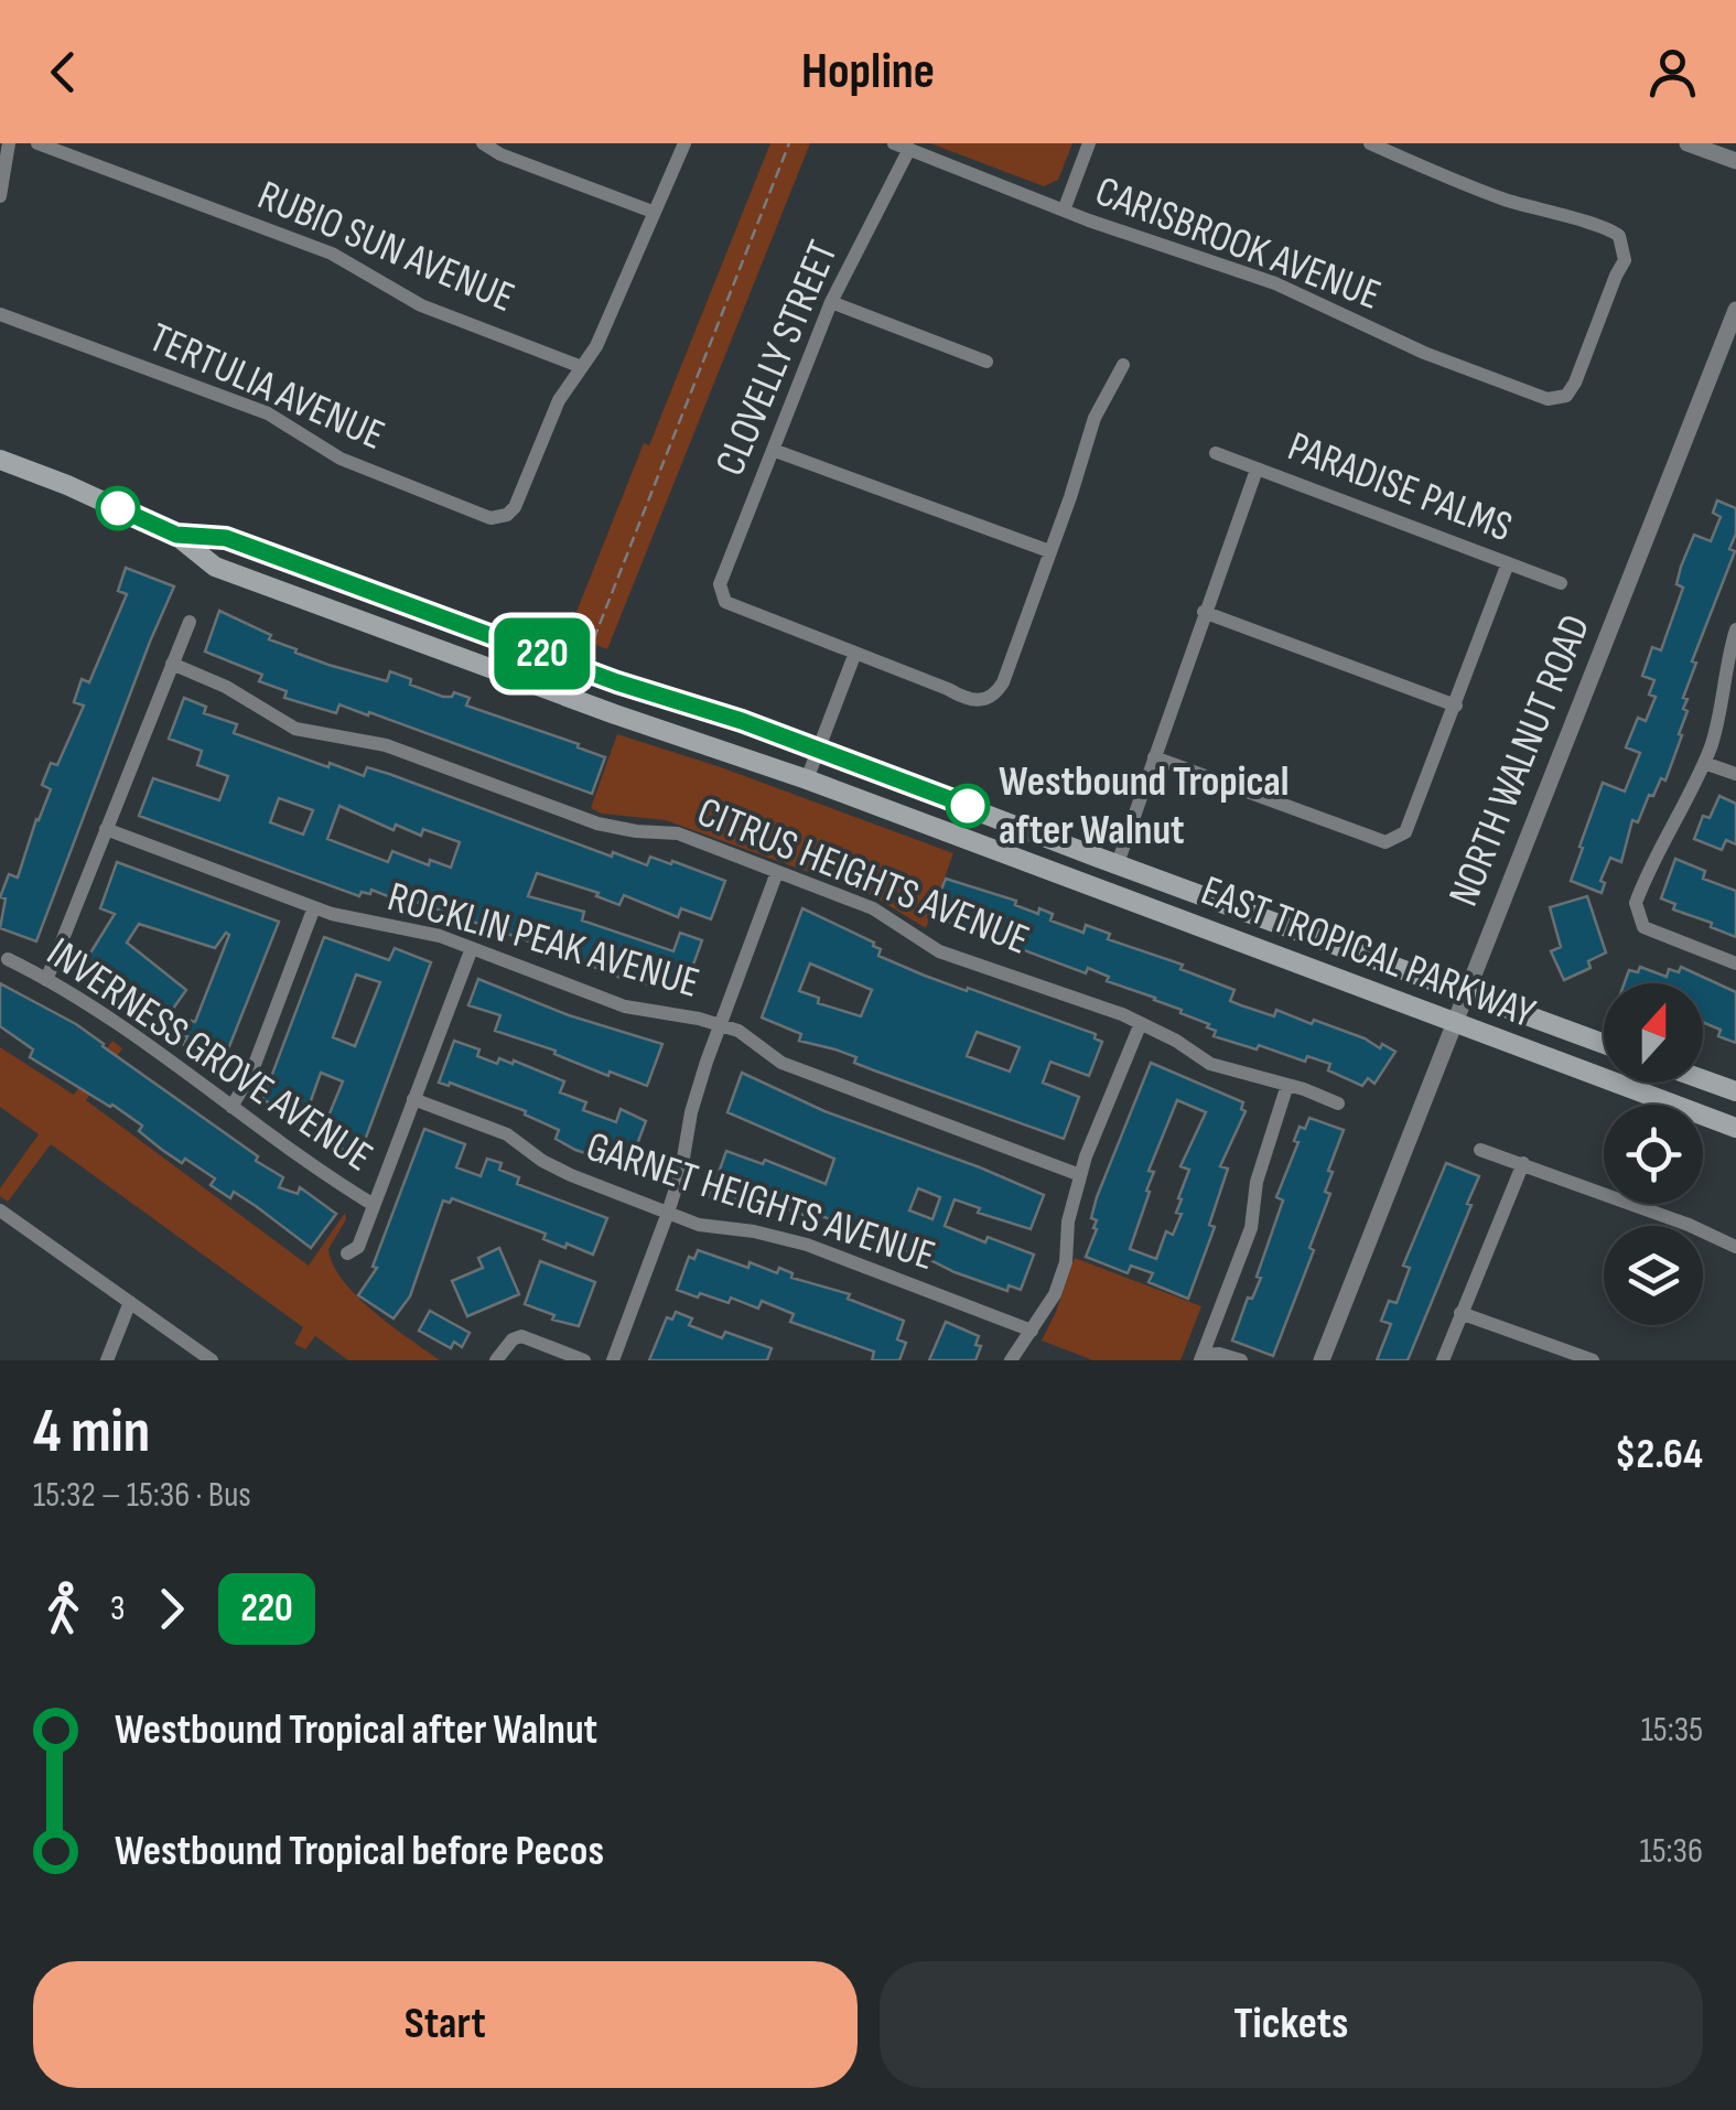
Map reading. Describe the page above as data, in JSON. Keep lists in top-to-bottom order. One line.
{"streets":{"main road":["EAST TROPICAL PARKWAY"],"street":["CARISBROOK AVENUE","RUBIO SUN AVENUE","CLOVELLY STREET","TERTULIA AVENUE","PARADISE PALMS","NORTH WALNUT ROAD","CITRUS HEIGHTS AVENUE","ROCKLIN PEAK AVENUE","INVERNESS GROVE AVENUE","GARNET HEIGHTS AVENUE"]},"crossings":[["CARISBROOK AVENUE","CLOVELLY STREET"],["RUBIO SUN AVENUE","TERTULIA AVENUE"],["NORTH WALNUT ROAD","EAST TROPICAL PARKWAY"]],"places":["Westbound Tropical after Walnut"],"lines":["bus line 220"],"north":"top","page":{"header":"Hopline","on_map":"220","heading":["4 min","15:32 – 15:36 · Bus","$2.64"],"legs":["3","220"],"list":[{"name":"Westbound Tropical after Walnut","value":"15:35"},{"name":"Westbound Tropical before Pecos","value":"15:36"}],"buttons":["Start","Tickets"]}}
